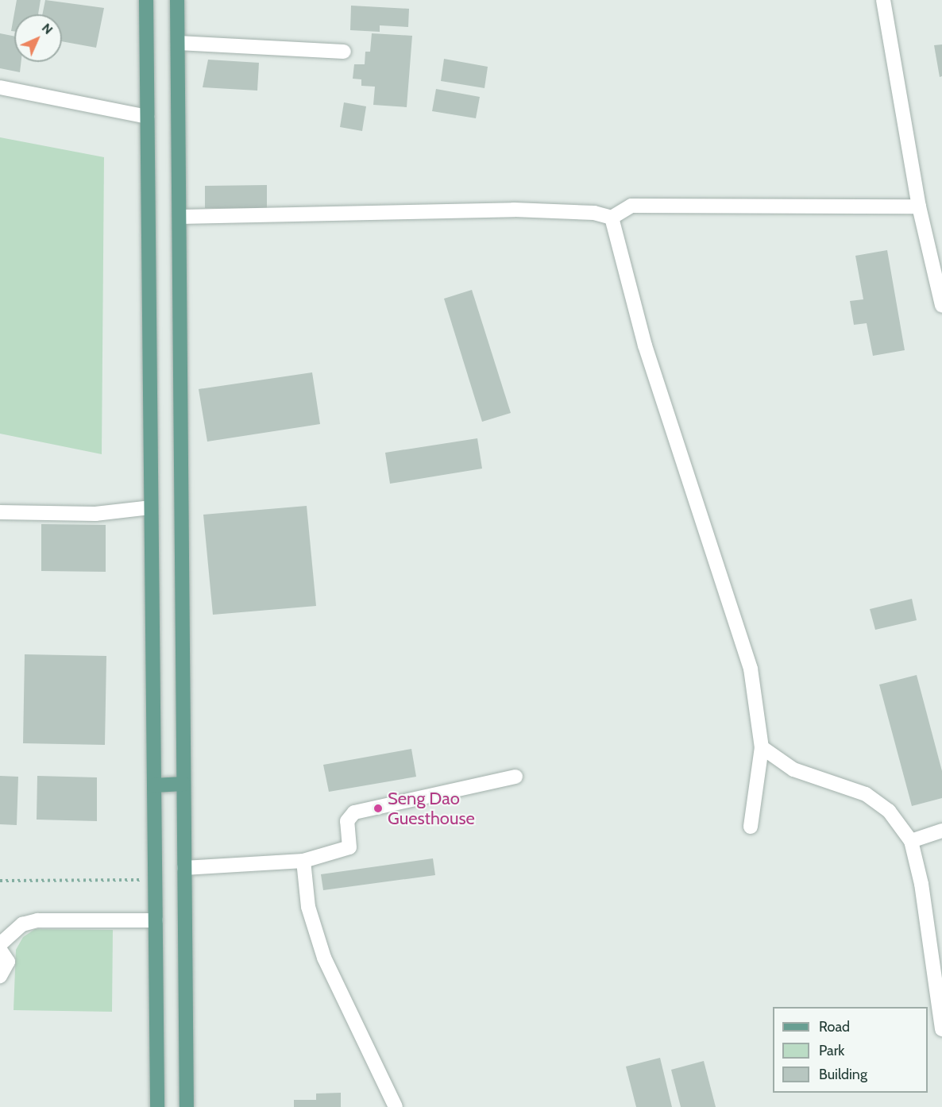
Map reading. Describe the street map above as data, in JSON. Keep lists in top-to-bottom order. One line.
{"places":["Seng Dao Guesthouse"],"legend":["Road","Park","Building"],"north":"top right"}
